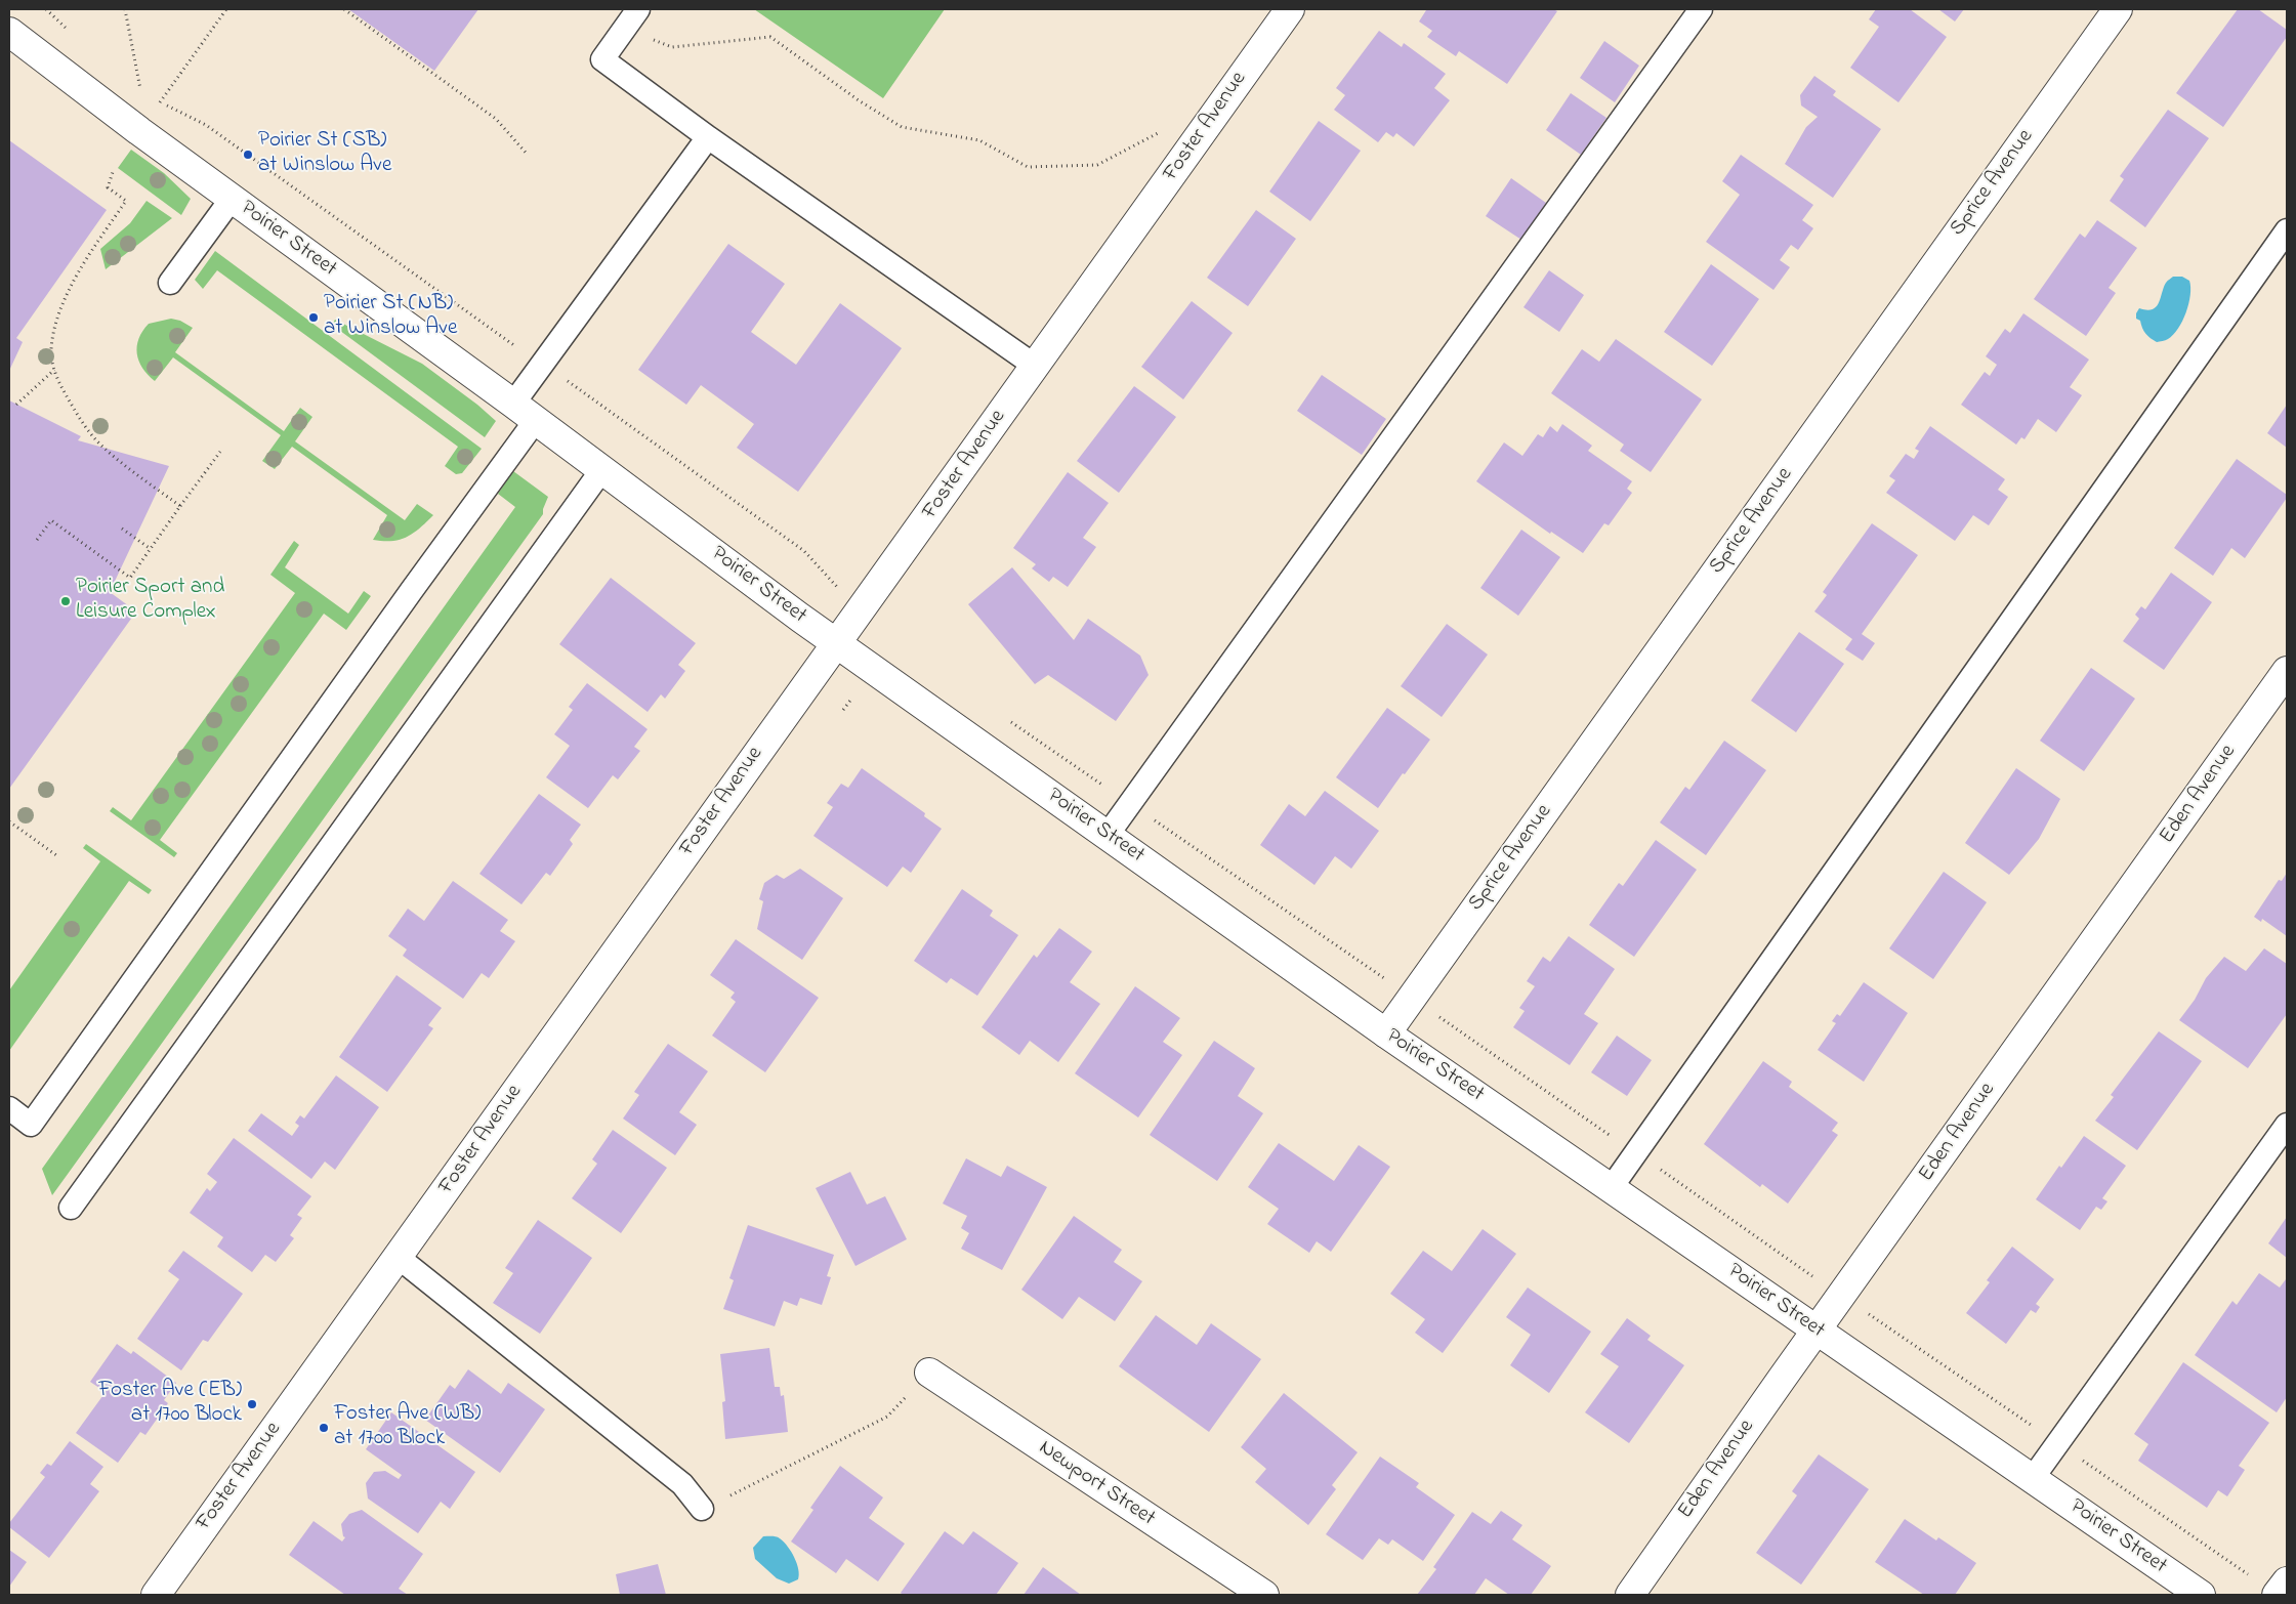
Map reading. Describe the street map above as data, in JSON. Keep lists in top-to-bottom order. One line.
{"streets":{"street":["Foster Avenue","Sprice Avenue","Poirier Street","Eden Avenue","Newport Street"]},"crossings":[["Foster Avenue","Poirier Street"],["Sprice Avenue","Poirier Street"],["Poirier Street","Eden Avenue"]],"places":["Poirier St (SB) at Winslow Ave","Poirier St (NB) at Winslow Ave","Poirier Sport and Leisure Complex","Foster Ave (EB) at 1700 Block","Foster Ave (WB) at 1700 Block"]}
